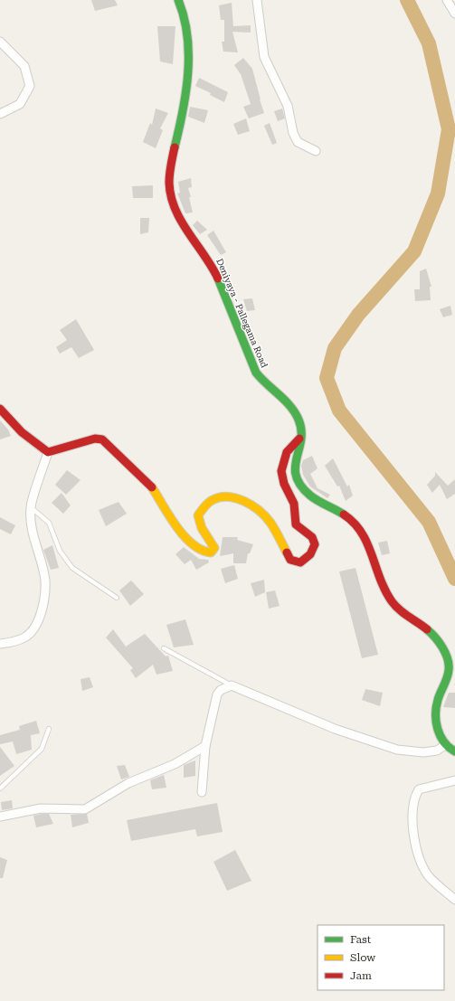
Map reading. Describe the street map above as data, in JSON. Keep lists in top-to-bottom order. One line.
{"streets":{"main road":["Deniyaya - Pallegama Road"]},"legend":["Fast","Slow","Jam"]}
